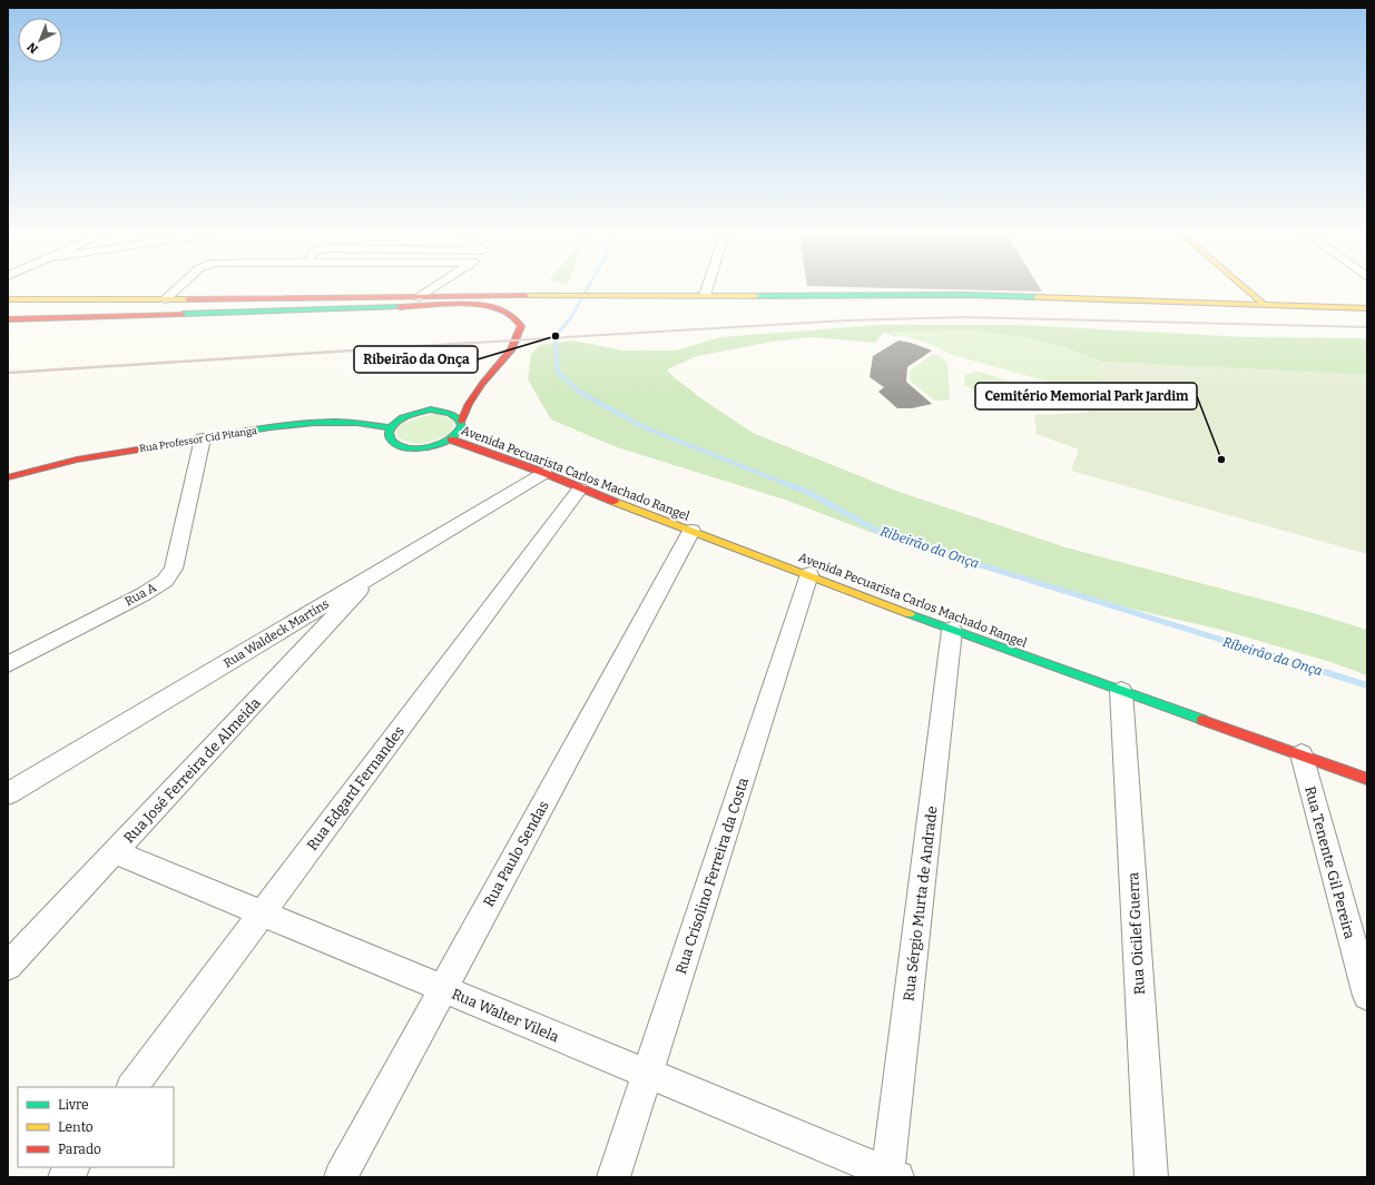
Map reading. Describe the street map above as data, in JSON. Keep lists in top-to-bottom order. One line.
{"streets":{"street":["Rua Professor Cid Pitanga","Avenida Pecuarista Carlos Machado Rangel","Rua A","Rua Waldeck Martins","Rua José Ferreira de Almeida","Rua Edgard Fernandes","Rua Paulo Sendas","Rua Tenente Gil Pereira","Rua Crisolino Ferreira da Costa","Rua Sérgio Murta de Andrade","Rua Oicilef Guerra","Rua Walter Vilela"]},"crossings":[["Rua Professor Cid Pitanga","Rua A"],["Avenida Pecuarista Carlos Machado Rangel","Rua Waldeck Martins"],["Avenida Pecuarista Carlos Machado Rangel","Rua Edgard Fernandes"],["Avenida Pecuarista Carlos Machado Rangel","Rua Paulo Sendas"],["Avenida Pecuarista Carlos Machado Rangel","Rua Tenente Gil Pereira"],["Avenida Pecuarista Carlos Machado Rangel","Rua Crisolino Ferreira da Costa"],["Avenida Pecuarista Carlos Machado Rangel","Rua Sérgio Murta de Andrade"],["Avenida Pecuarista Carlos Machado Rangel","Rua Oicilef Guerra"],["Rua Waldeck Martins","Rua José Ferreira de Almeida"],["Rua José Ferreira de Almeida","Rua Walter Vilela"],["Rua Edgard Fernandes","Rua Walter Vilela"],["Rua Paulo Sendas","Rua Walter Vilela"],["Rua Crisolino Ferreira da Costa","Rua Walter Vilela"],["Rua Sérgio Murta de Andrade","Rua Walter Vilela"]],"water":["Ribeirão da Onça"],"places":["Ribeirão da Onça","Cemitério Memorial Park Jardim"],"legend":["Livre","Lento","Parado"],"north":"bottom left"}
